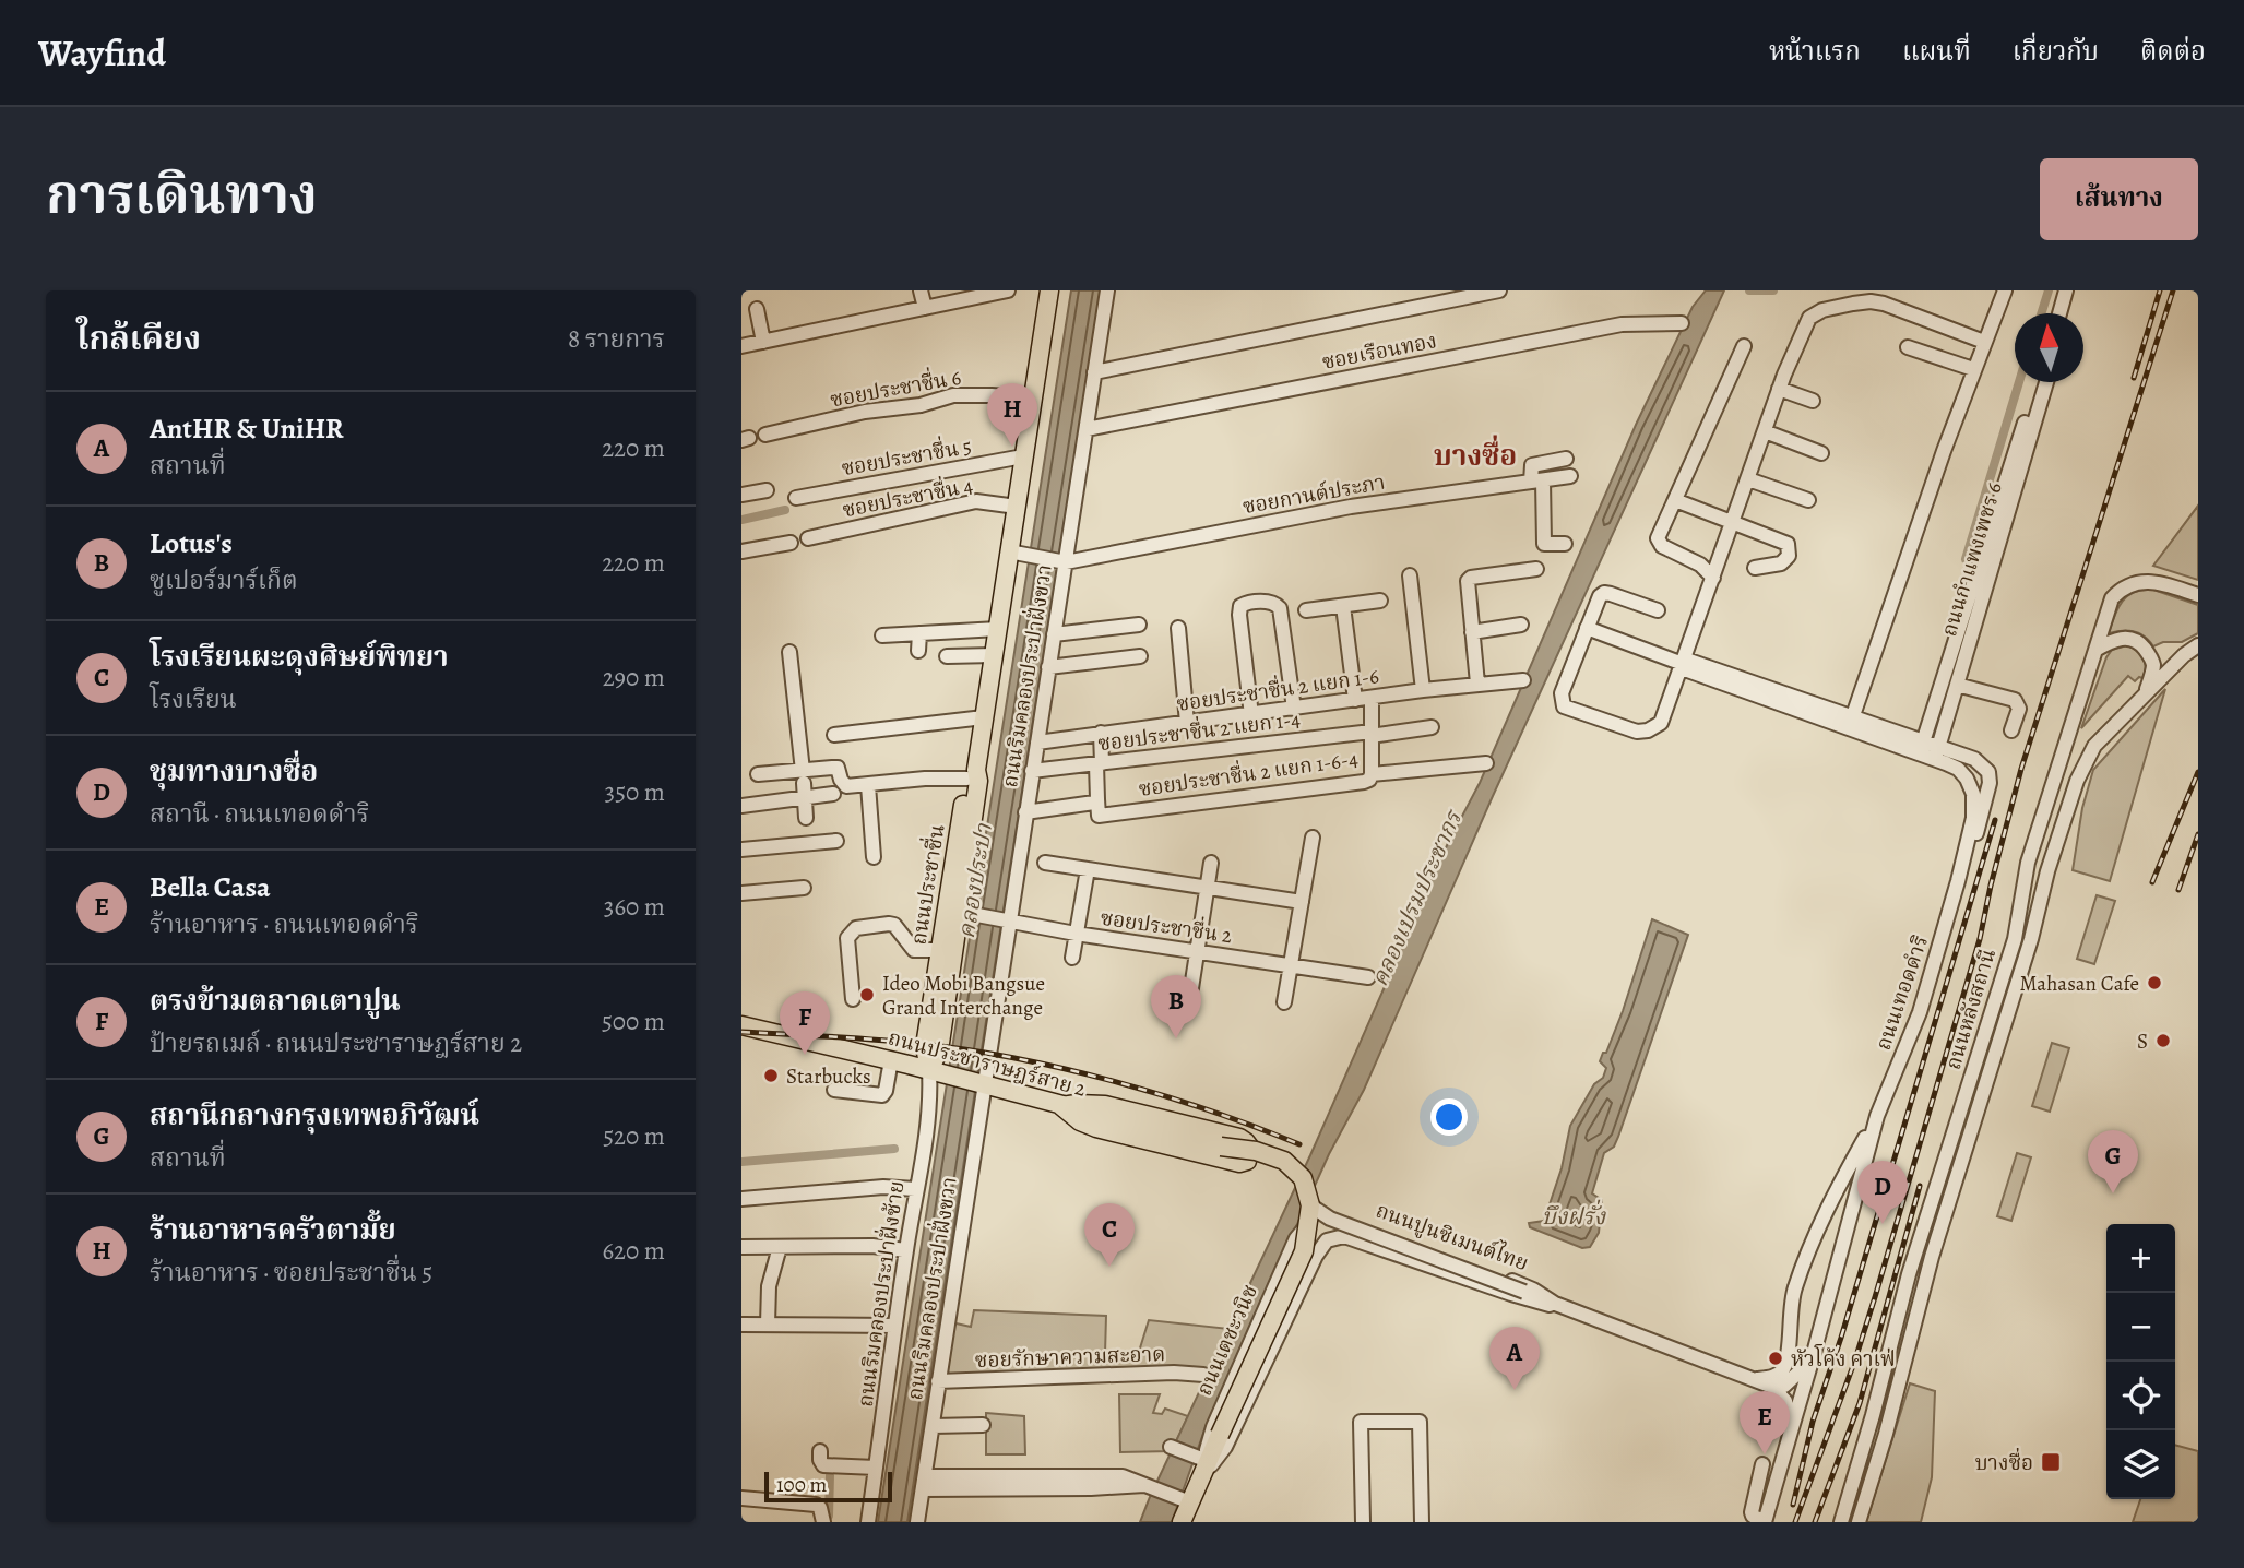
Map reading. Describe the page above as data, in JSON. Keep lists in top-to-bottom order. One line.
{"streets":{"main road":["ถนนประชาชื่น","ถนนประชาราษฎร์สาย 2","ถนนเตชะวนิช"],"street":["ซอยเรือนทอง","ซอยประชาชื่น 6","ซอยประชาชื่น 5","ซอยกานต์ประภา","ซอยประชาชื่น 4","ถนนกำแพงเพชร 6","ถนนริมคลองประปาฝั่งขวา","ซอยประชาชื่น 2 แยก 1-6","ซอยประชาชื่น 2 แยก 1-4","ซอยประชาชื่น 2 แยก 1-6-4","ซอยประชาชื่น 2","ถนนเทอดดำริ","ถนนหลังสถานี","ถนนปูนซิเมนต์ไทย","ถนนริมคลองประปาฝั่งซ้าย","ซอยรักษาความสะอาด"]},"crossings":[["ซอยเรือนทอง","ถนนริมคลองประปาฝั่งขวา"],["ซอยประชาชื่น 6","ถนนประชาชื่น"],["ซอยประชาชื่น 5","ถนนประชาชื่น"],["ซอยกานต์ประภา","ถนนริมคลองประปาฝั่งขวา"],["ซอยกานต์ประภา","ถนนประชาชื่น"],["ซอยประชาชื่น 4","ถนนประชาชื่น"],["ถนนกำแพงเพชร 6","ถนนเทอดดำริ"],["ถนนริมคลองประปาฝั่งขวา","ซอยประชาชื่น 2 แยก 1-6"],["ถนนริมคลองประปาฝั่งขวา","ซอยประชาชื่น 2 แยก 1-4"],["ถนนริมคลองประปาฝั่งขวา","ซอยประชาชื่น 2"],["ถนนริมคลองประปาฝั่งขวา","ถนนประชาราษฎร์สาย 2"],["ถนนริมคลองประปาฝั่งขวา","ซอยรักษาความสะอาด"],["ซอยประชาชื่น 2 แยก 1-6","ซอยประชาชื่น 2 แยก 1-6-4"],["ซอยประชาชื่น 2 แยก 1-4","ซอยประชาชื่น 2 แยก 1-6-4"],["ถนนประชาชื่น","ซอยประชาชื่น 2"],["ถนนประชาชื่น","ถนนประชาราษฎร์สาย 2"],["ถนนประชาชื่น","ถนนริมคลองประปาฝั่งซ้าย"],["ถนนเทอดดำริ","ถนนปูนซิเมนต์ไทย"],["ถนนประชาราษฎร์สาย 2","ถนนปูนซิเมนต์ไทย"],["ถนนประชาราษฎร์สาย 2","ถนนริมคลองประปาฝั่งซ้าย"],["ถนนประชาราษฎร์สาย 2","ถนนเตชะวนิช"],["ถนนปูนซิเมนต์ไทย","ถนนเตชะวนิช"]],"districts":["บางซื่อ"],"water":["คลองประปา","คลองเปรมประชากร","บึงฝรั่ง"],"places":{"other":["Mahasan Cafe","Ideo Mobi Bangsue Grand Interchange","S","Starbucks","หัวโค้ง คาเฟ่"],"transit":["บางซื่อ"]},"scale_bar":"100 m","north":"top","page":{"header":"Wayfind","nav":["หน้าแรก","แผนที่","เกี่ยวกับ","ติดต่อ"],"title":"การเดินทาง","buttons":"เส้นทาง","heading":["ใกล้เคียง","8 รายการ"],"pins":["H","B","F","G","D","C","A","E"],"list":[{"mark":"A","name":"AntHR & UniHR","note":"สถานที่","value":"220 m"},{"mark":"B","name":"Lotus's","note":"ซูเปอร์มาร์เก็ต","value":"220 m"},{"mark":"C","name":"โรงเรียนผะดุงศิษย์พิทยา","note":"โรงเรียน","value":"290 m"},{"mark":"D","name":"ชุมทางบางซื่อ","note":"สถานี · ถนนเทอดดำริ","value":"350 m"},{"mark":"E","name":"Bella Casa","note":"ร้านอาหาร · ถนนเทอดดำริ","value":"360 m"},{"mark":"F","name":"ตรงข้ามตลาดเตาปูน","note":"ป้ายรถเมล์ · ถนนประชาราษฎร์สาย 2","value":"500 m"},{"mark":"G","name":"สถานีกลางกรุงเทพอภิวัฒน์","note":"สถานที่","value":"520 m"},{"mark":"H","name":"ร้านอาหารครัวตามั้ย","note":"ร้านอาหาร · ซอยประชาชื่น 5","value":"620 m"}],"map_buttons":["+","−"],"scale":"100 m"}}
